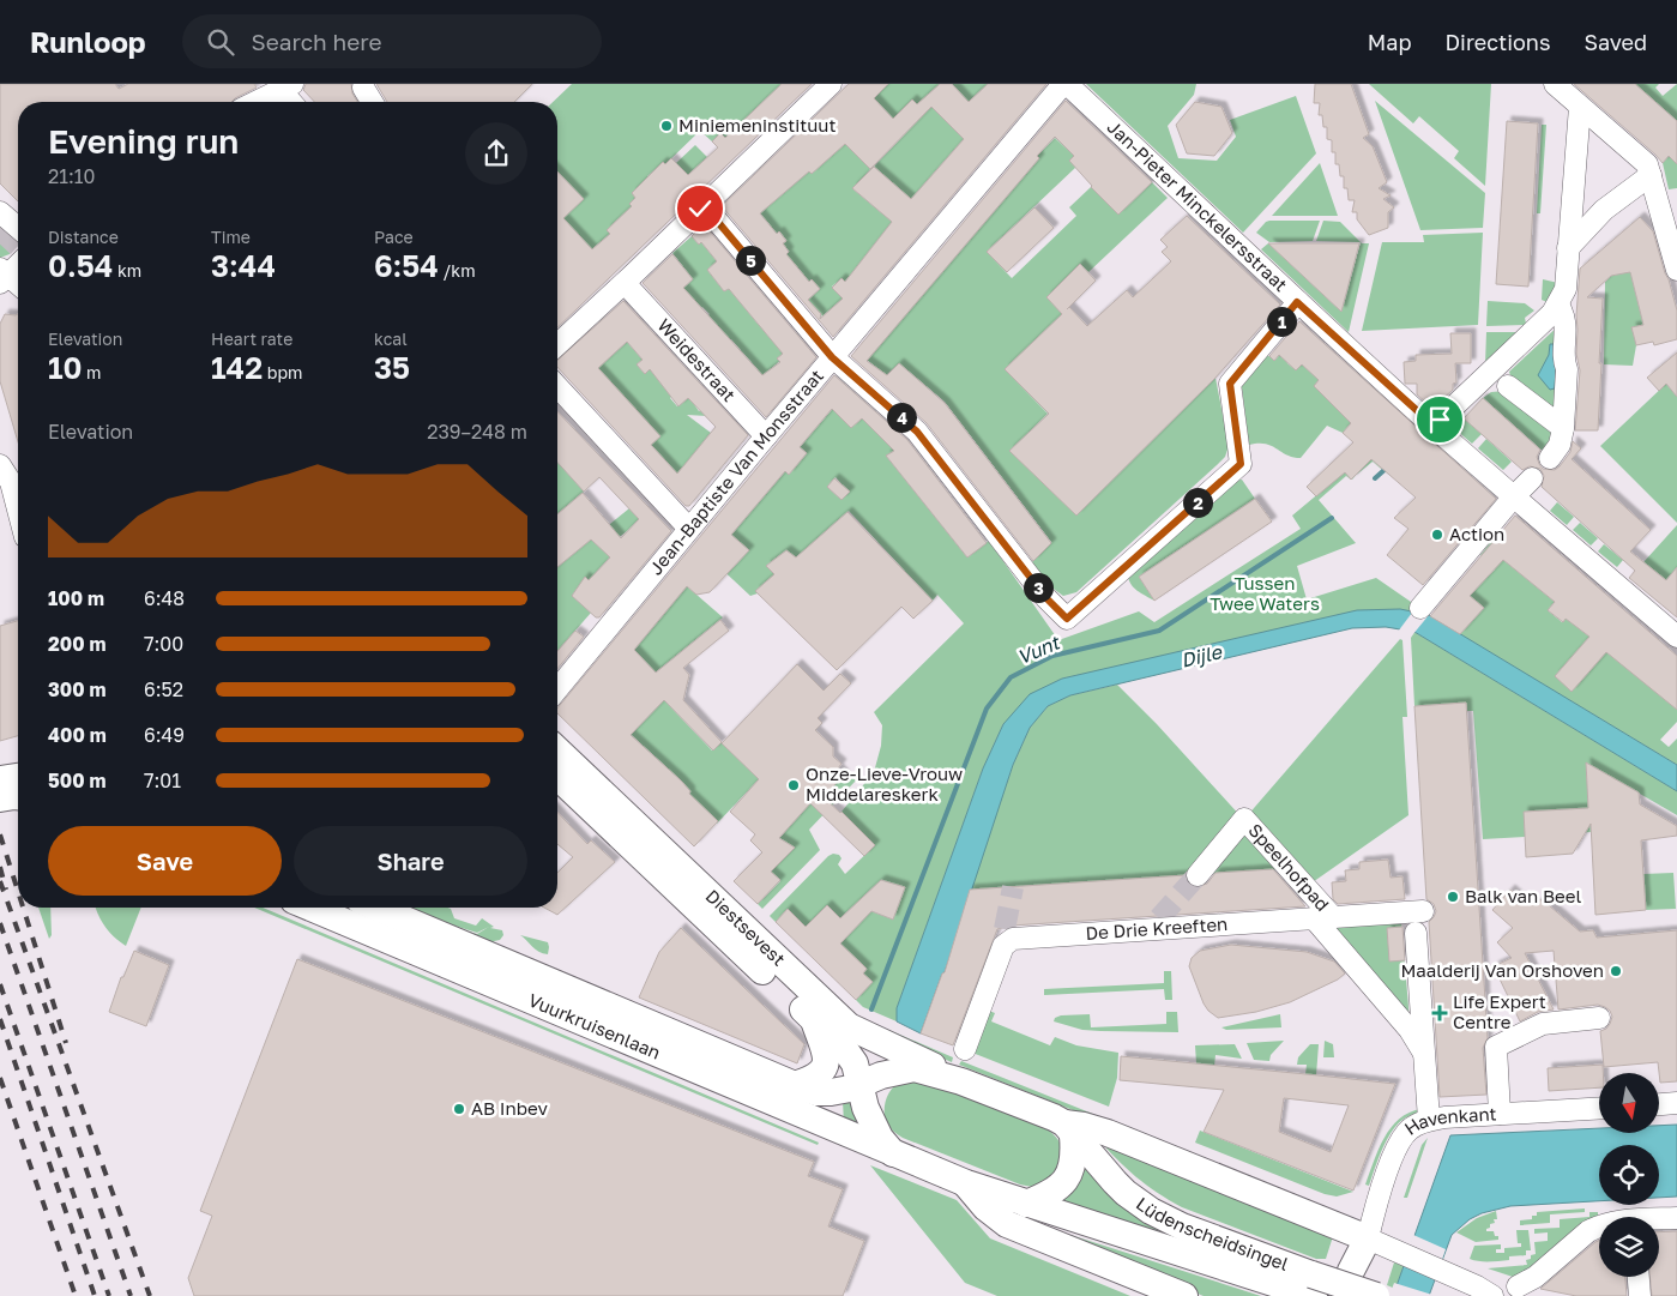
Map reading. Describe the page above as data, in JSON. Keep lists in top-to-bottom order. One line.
{"streets":{"main road":["Diestsevest","Vuurkruisenlaan","Lüdenscheidsingel"],"street":["Jan-Pieter Minckelersstraat","Weidestraat","Jean-Baptiste Van Monsstraat","Speelhofpad","De Drie Kreeften","Havenkant"]},"crossings":[["Jan-Pieter Minckelersstraat","Jean-Baptiste Van Monsstraat"],["Weidestraat","Jean-Baptiste Van Monsstraat"],["Speelhofpad","De Drie Kreeften"],["Diestsevest","Vuurkruisenlaan"],["Vuurkruisenlaan","Lüdenscheidsingel"]],"water":["Vunt","Dijle"],"parks":["Tussen Twee Waters"],"places":{"other":["Miniemeninstituut","Action","Onze-Lieve-Vrouw Middelareskerk","Balk van Beel","Maalderij Van Orshoven","AB Inbev"],"health":["Life Expert Centre"]},"north":"bottom","page":{"header":"Runloop","search":"Search here","nav":["Map","Directions","Saved"],"heading":["Evening run","21:10"],"stats":[["Distance","0.54 km"],["Time","3:44"],["Pace","6:54 /km"],["Elevation","10 m"],["Heart rate","142 bpm"],["kcal","35"]],"pins":["5","1","4","2","3"],"chart":["Elevation","239–248 m"],"list":[{"name":"100 m","note":"6:48"},{"name":"200 m","note":"7:00"},{"name":"300 m","note":"6:52"},{"name":"400 m","note":"6:49"},{"name":"500 m","note":"7:01"}],"buttons":["Save","Share"]}}
